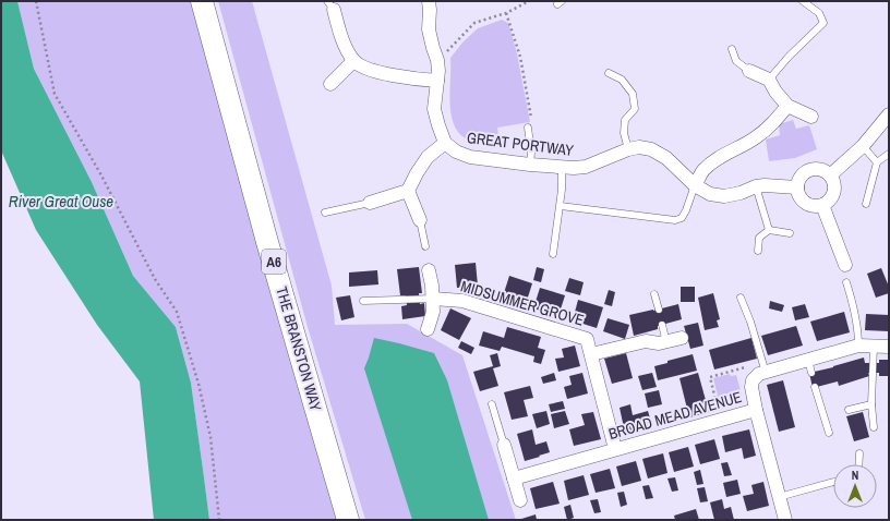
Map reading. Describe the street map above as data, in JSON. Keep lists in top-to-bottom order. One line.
{"streets":{"highway":["A6","THE BRANSTON WAY"],"street":["GREAT PORTWAY","MIDSUMMER GROVE","BROAD MEAD AVENUE"]},"crossings":[["MIDSUMMER GROVE","BROAD MEAD AVENUE"]],"water":["River Great Ouse"],"north":"top"}
